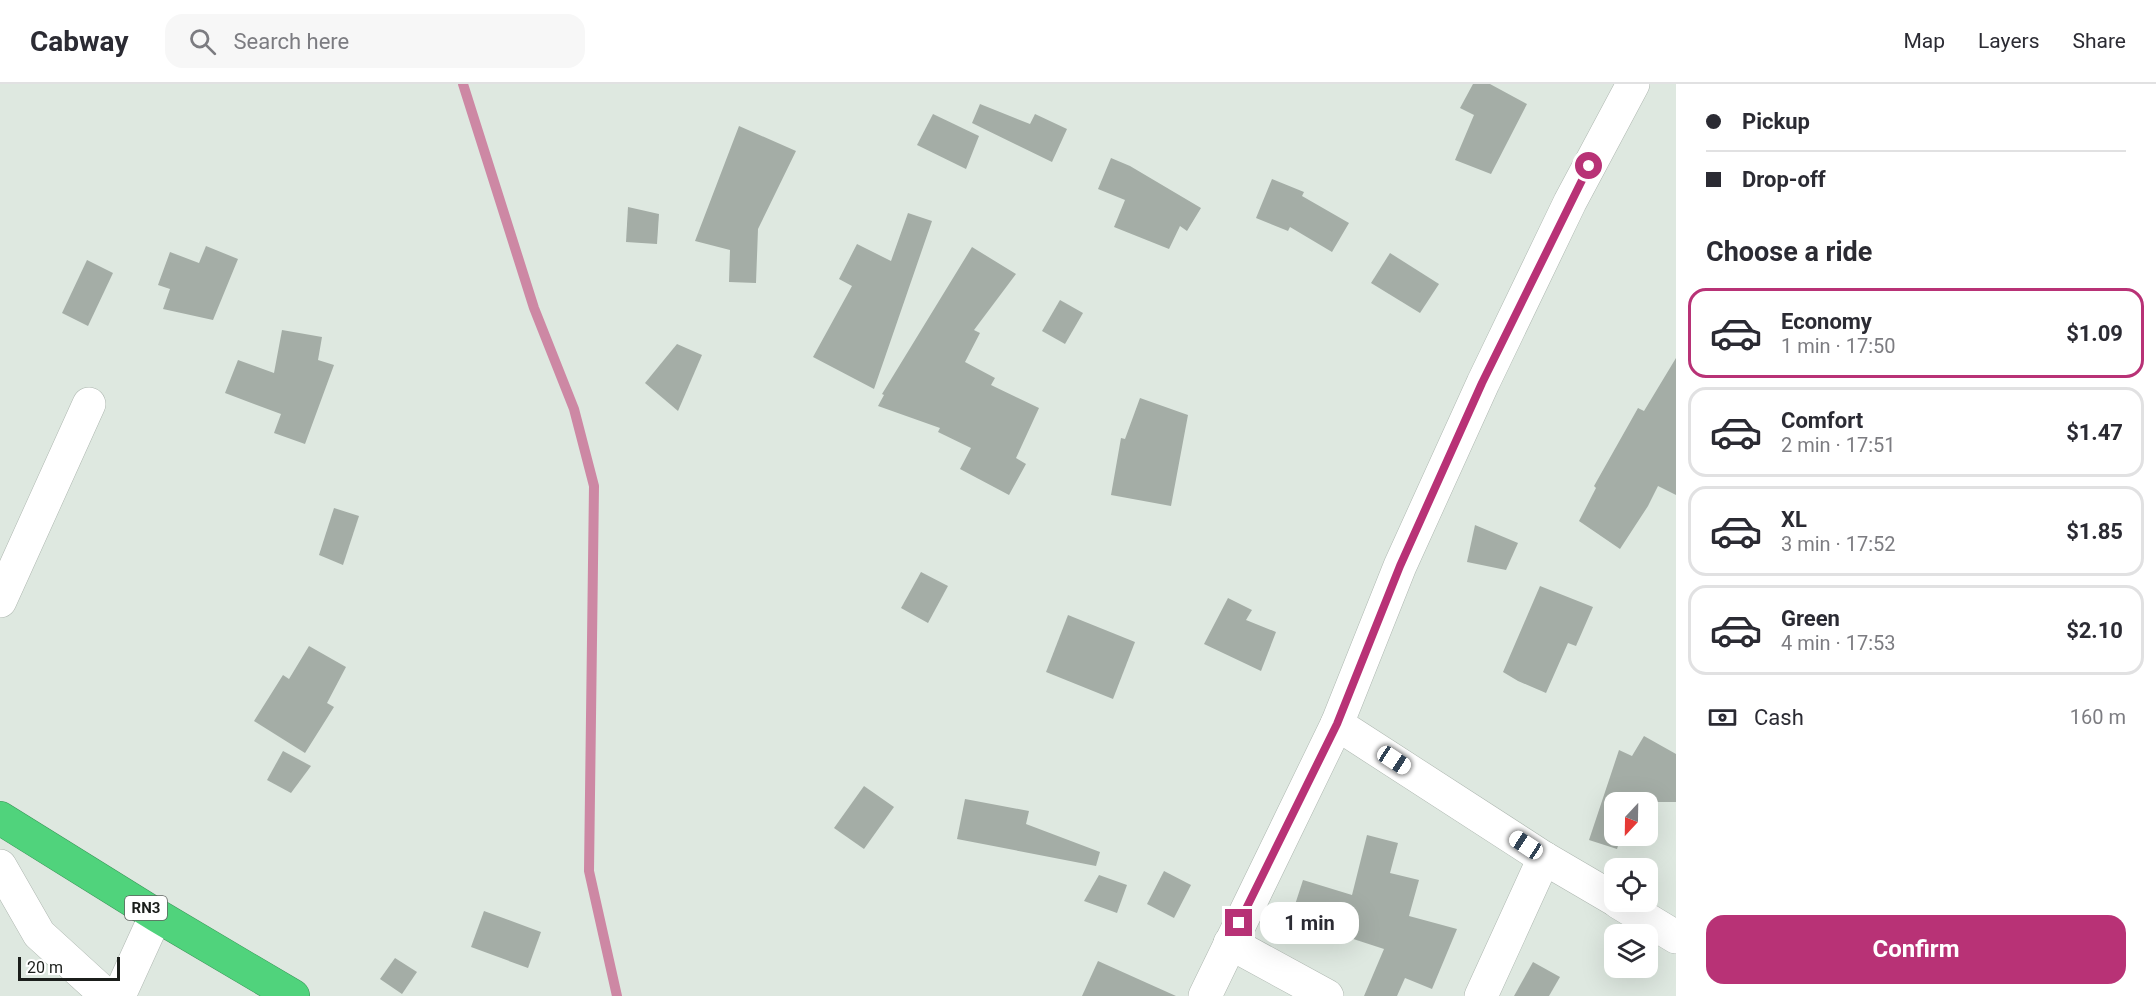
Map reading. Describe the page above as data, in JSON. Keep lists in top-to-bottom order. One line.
{"streets":{"highway":["RN3"]},"scale_bar":"20 m","north":"bottom","page":{"header":"Cabway","search":"Search here","nav":["Map","Layers","Share"],"banner":["Pickup","Drop-off"],"heading":"Choose a ride","list":[{"name":"Economy","note":"1 min · 17:50","value":"$1.09"},{"name":"Comfort","note":"2 min · 17:51","value":"$1.47"},{"name":"XL","note":"3 min · 17:52","value":"$1.85"},{"name":"Green","note":"4 min · 17:53","value":"$2.10"}],"pay":["Cash","160 m"],"bubble":"1 min","buttons":"Confirm","scale":"20 m"}}
